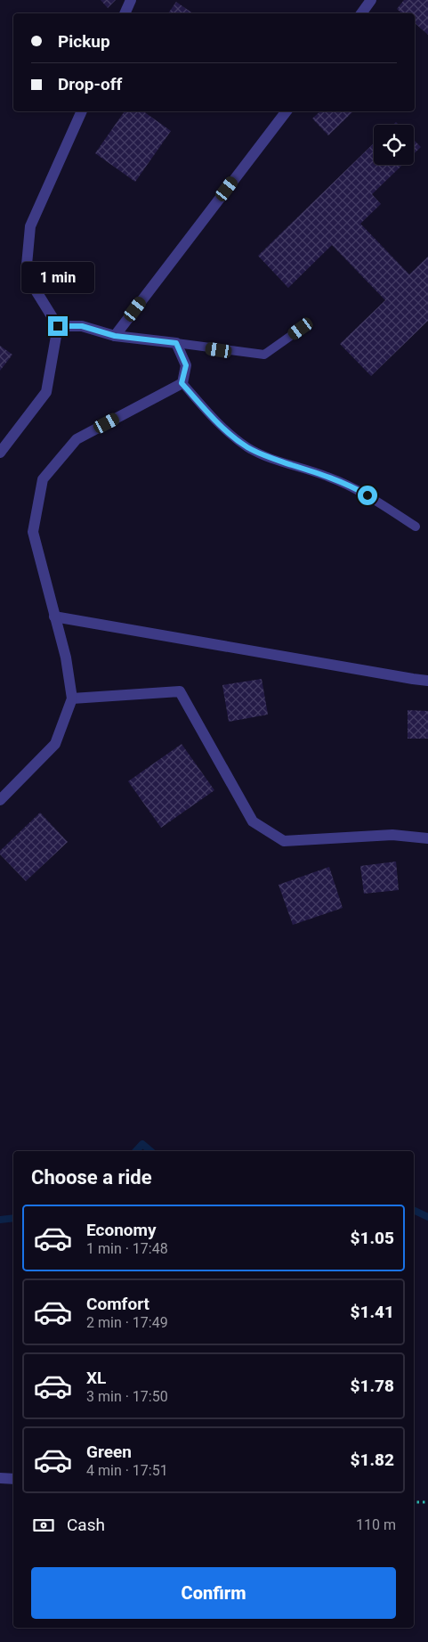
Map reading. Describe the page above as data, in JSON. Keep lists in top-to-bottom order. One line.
{"page":{"banner":["Pickup","Drop-off"],"bubble":"1 min","heading":"Choose a ride","list":[{"name":"Economy","note":"1 min · 17:48","value":"$1.05"},{"name":"Comfort","note":"2 min · 17:49","value":"$1.41"},{"name":"XL","note":"3 min · 17:50","value":"$1.78"},{"name":"Green","note":"4 min · 17:51","value":"$1.82"}],"pay":["Cash","110 m"],"buttons":"Confirm"}}
